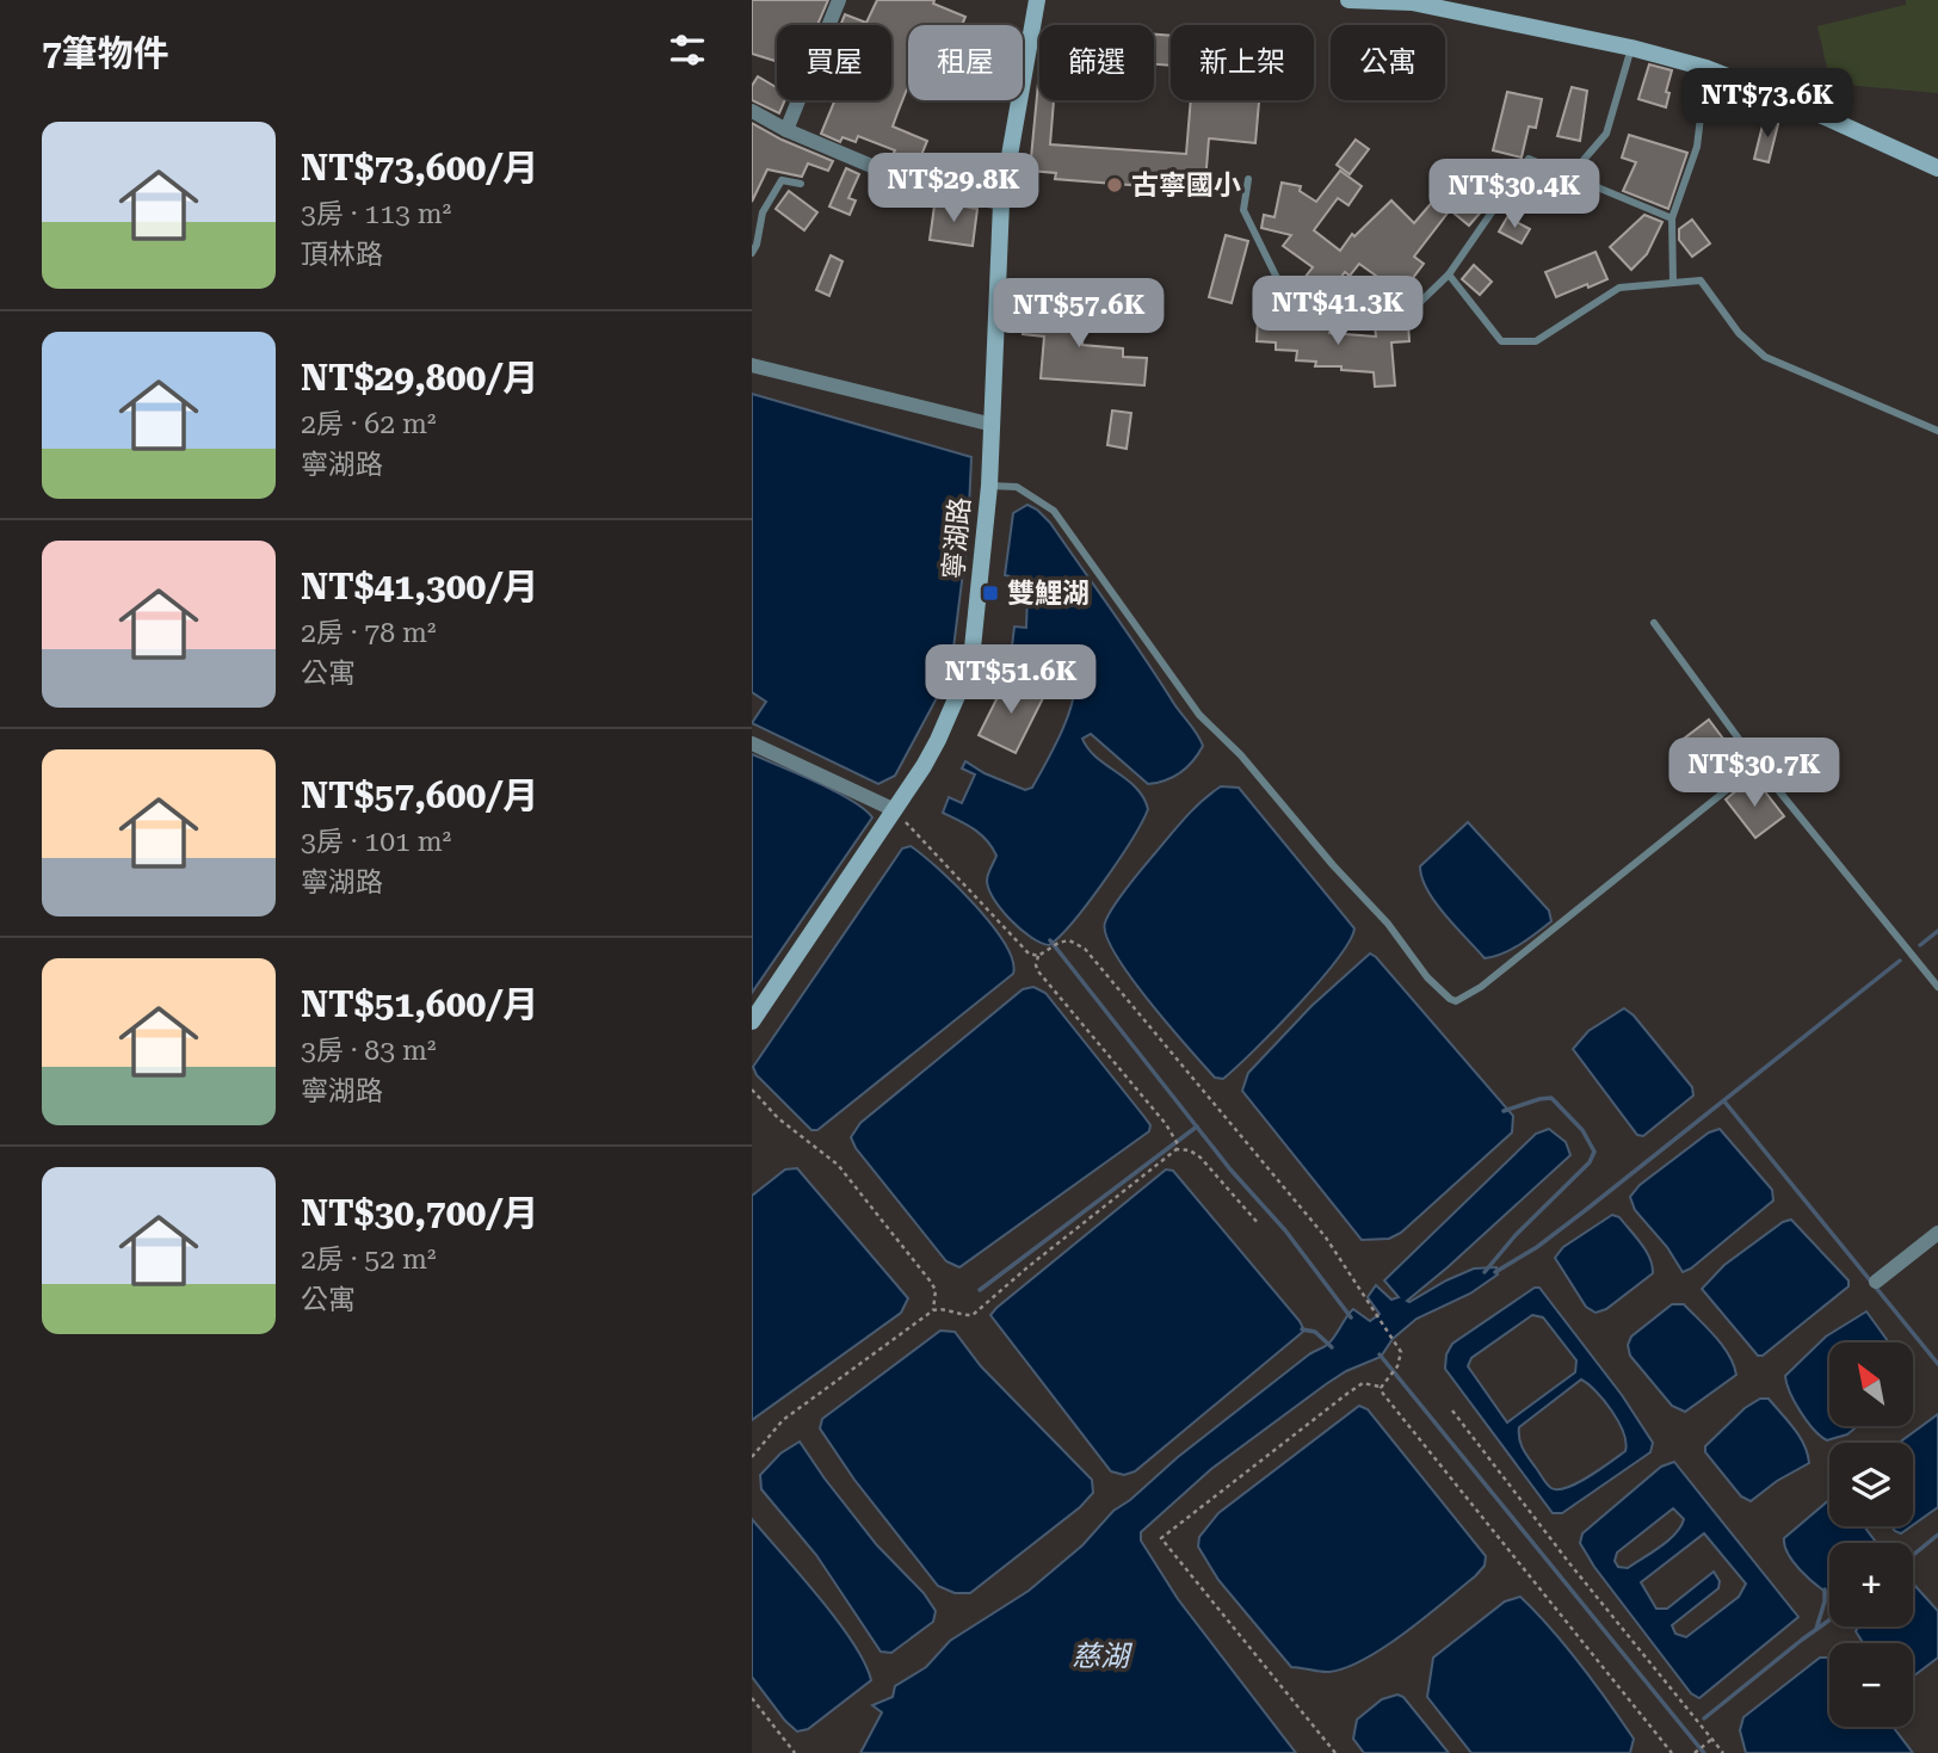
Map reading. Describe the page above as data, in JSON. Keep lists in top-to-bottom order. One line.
{"streets":{"main road":["寧湖路"]},"water":["慈湖"],"places":{"other":["古寧國小"],"transit":["雙鯉湖"]},"north":"top left","page":{"heading":"7筆物件","chip":["買屋","租屋","篩選","新上架","公寓"],"price":["NT$73.6K","NT$29.8K","NT$30.4K","NT$41.3K","NT$57.6K","NT$51.6K","NT$30.7K"],"list":[{"name":"NT$73,600/月","note":"3房 · 113 m² · 頂林路"},{"name":"NT$29,800/月","note":"2房 · 62 m² · 寧湖路"},{"name":"NT$41,300/月","note":"2房 · 78 m² · 公寓"},{"name":"NT$57,600/月","note":"3房 · 101 m² · 寧湖路"},{"name":"NT$51,600/月","note":"3房 · 83 m² · 寧湖路"},{"name":"NT$30,700/月","note":"2房 · 52 m² · 公寓"}],"map_buttons":["+","−"]}}
